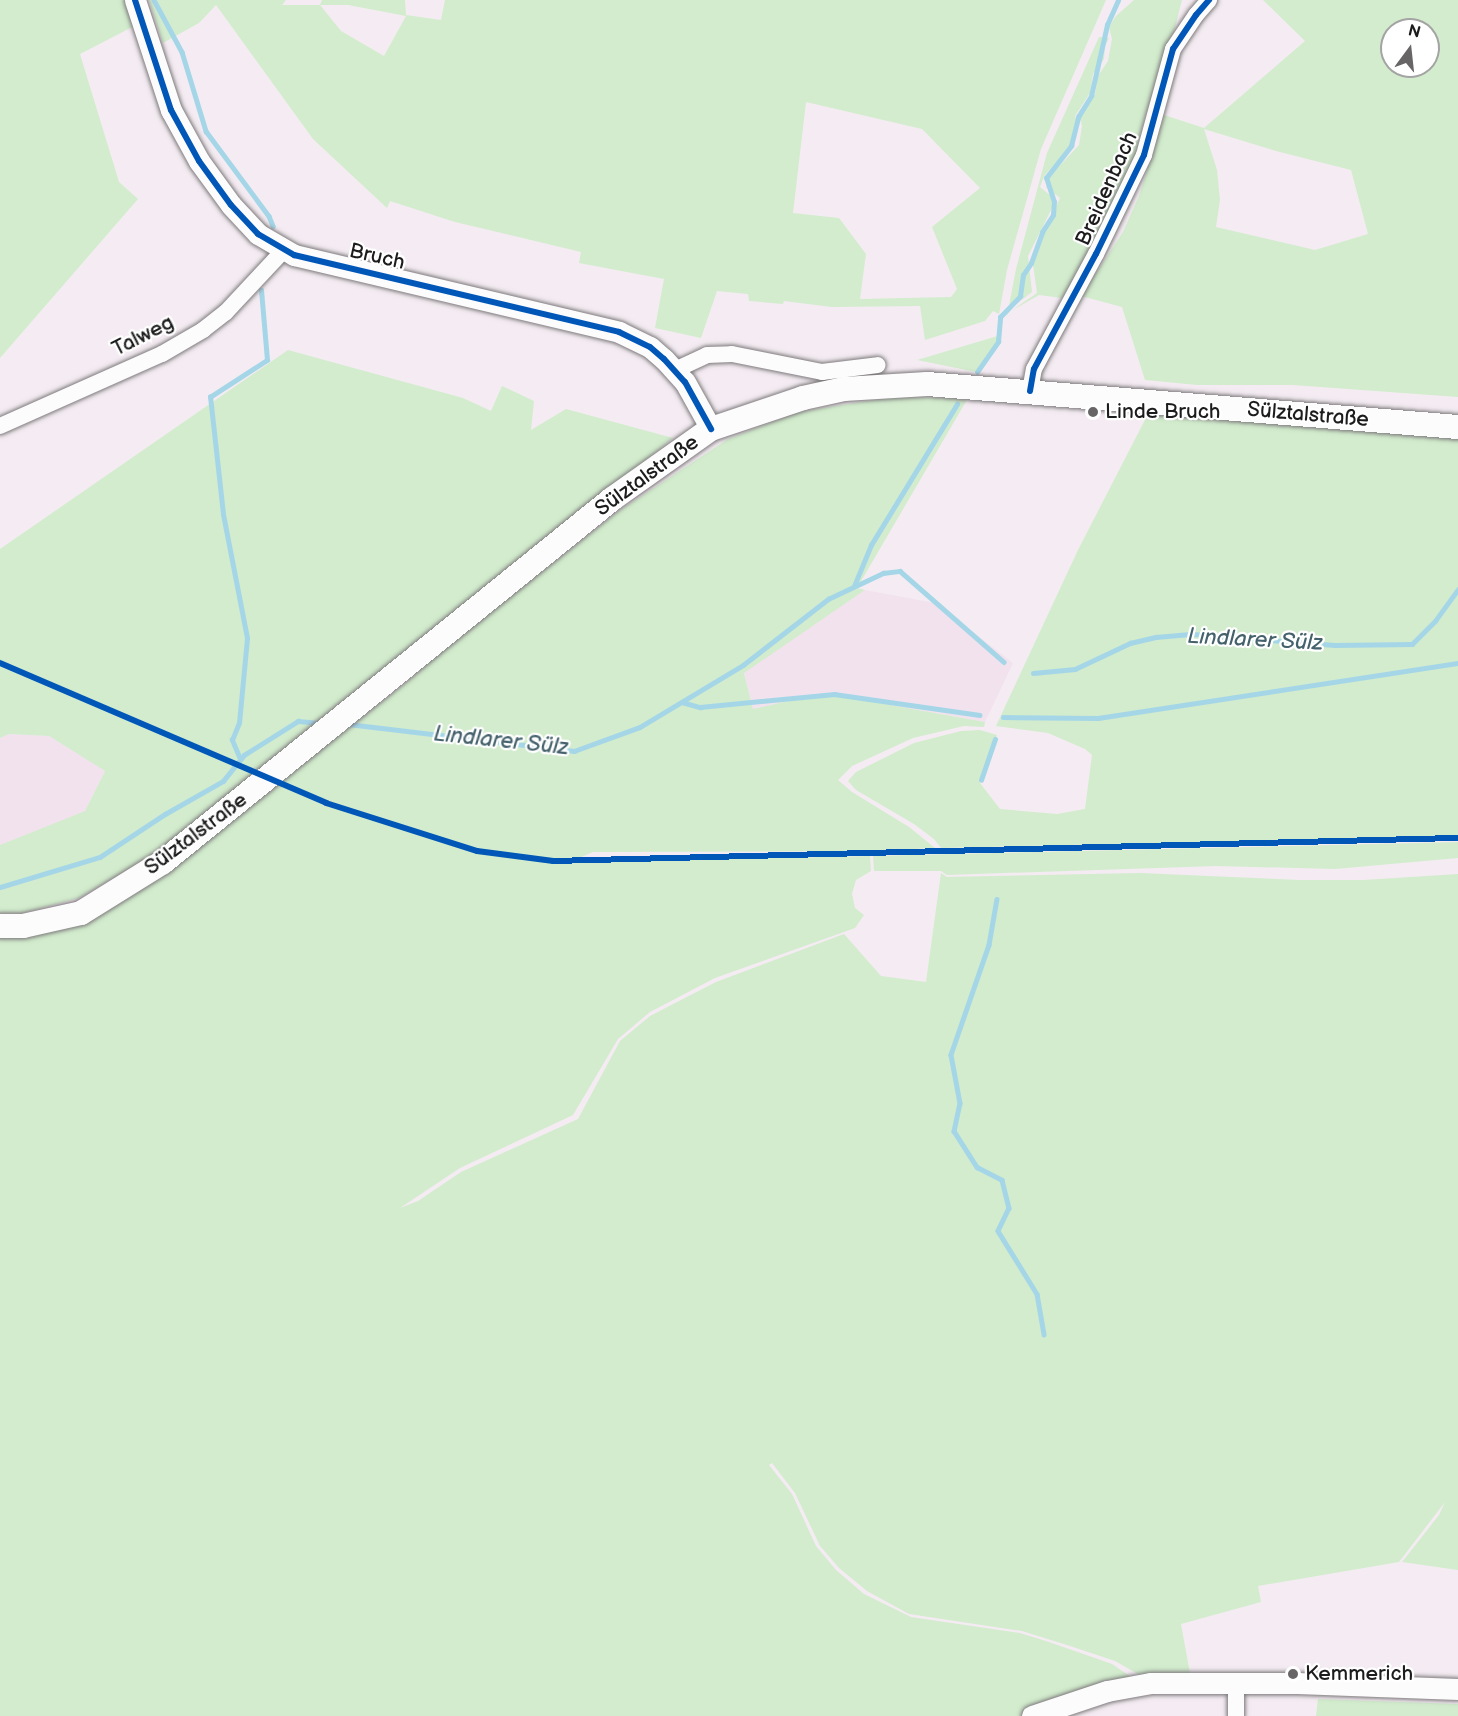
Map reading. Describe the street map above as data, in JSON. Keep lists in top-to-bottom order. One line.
{"streets":{"main road":["Sülztalstraße"],"street":["Breidenbach","Bruch","Talweg"]},"crossings":[["Breidenbach","Sülztalstraße"],["Bruch","Talweg"],["Bruch","Sülztalstraße"]],"water":["Lindlarer Sülz"],"places":["Linde Bruch","Kemmerich"],"north":"top"}
